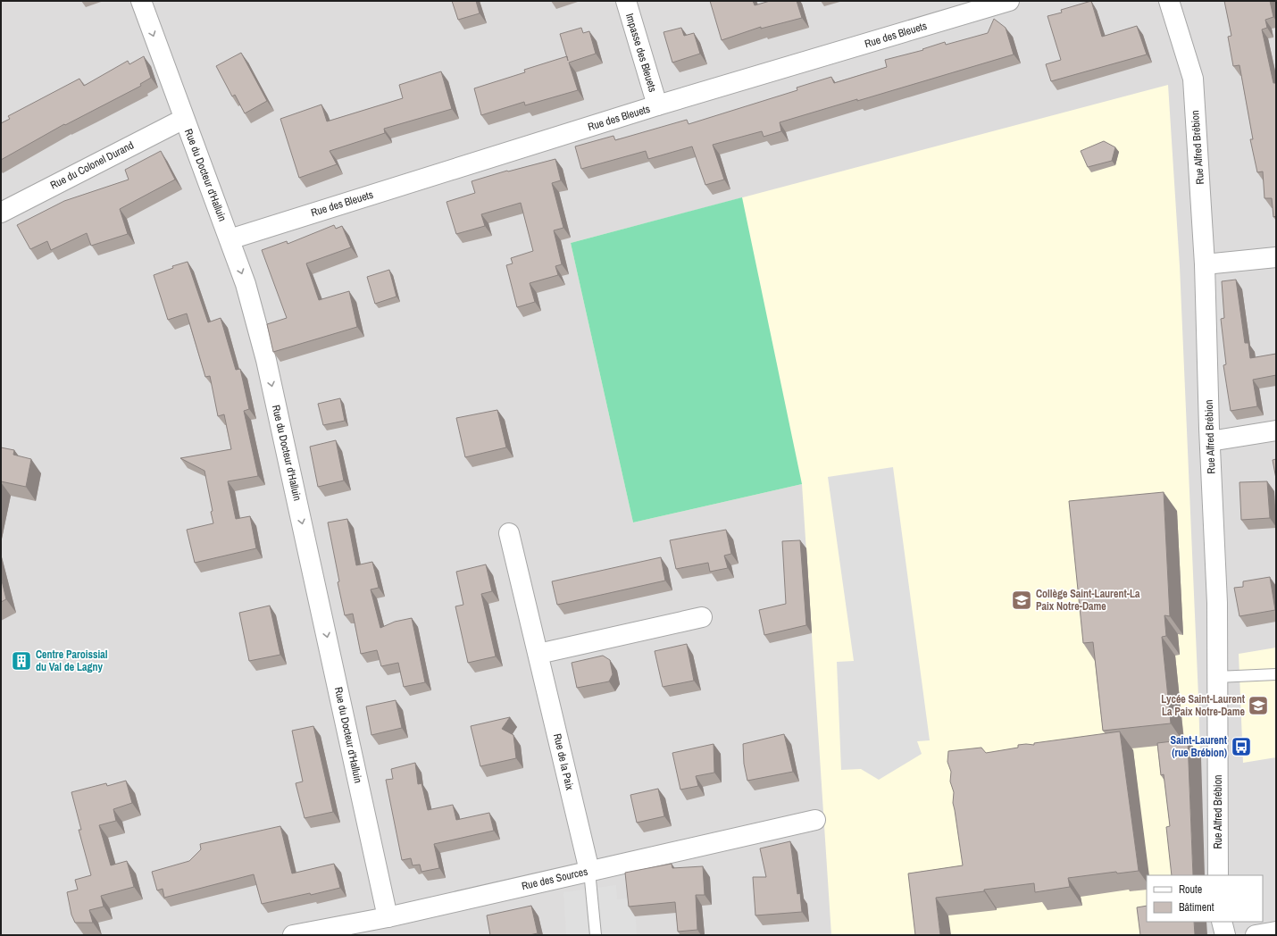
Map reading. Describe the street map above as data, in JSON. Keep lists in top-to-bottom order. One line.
{"streets":{"street":["Rue des Bleuets","Impasse des Bleuets","Rue Alfred Brébion","Rue du Colonel Durand","Rue du Docteur d'Halluin","Rue de la Paix","Rue des Sources"]},"crossings":[["Rue des Bleuets","Impasse des Bleuets"],["Rue des Bleuets","Rue du Docteur d'Halluin"],["Rue du Colonel Durand","Rue du Docteur d'Halluin"],["Rue du Docteur d'Halluin","Rue des Sources"],["Rue de la Paix","Rue des Sources"]],"one_way":["Rue du Docteur d'Halluin"],"places":{"school or university":["Collège Saint-Laurent-La Paix Notre-Dame","Lycée Saint-Laurent La Paix Notre-Dame"],"building":["Centre Paroissial du Val de Lagny"],"bus stop":["Saint-Laurent (rue Brébion)"]},"legend":["Route","Bâtiment"]}
